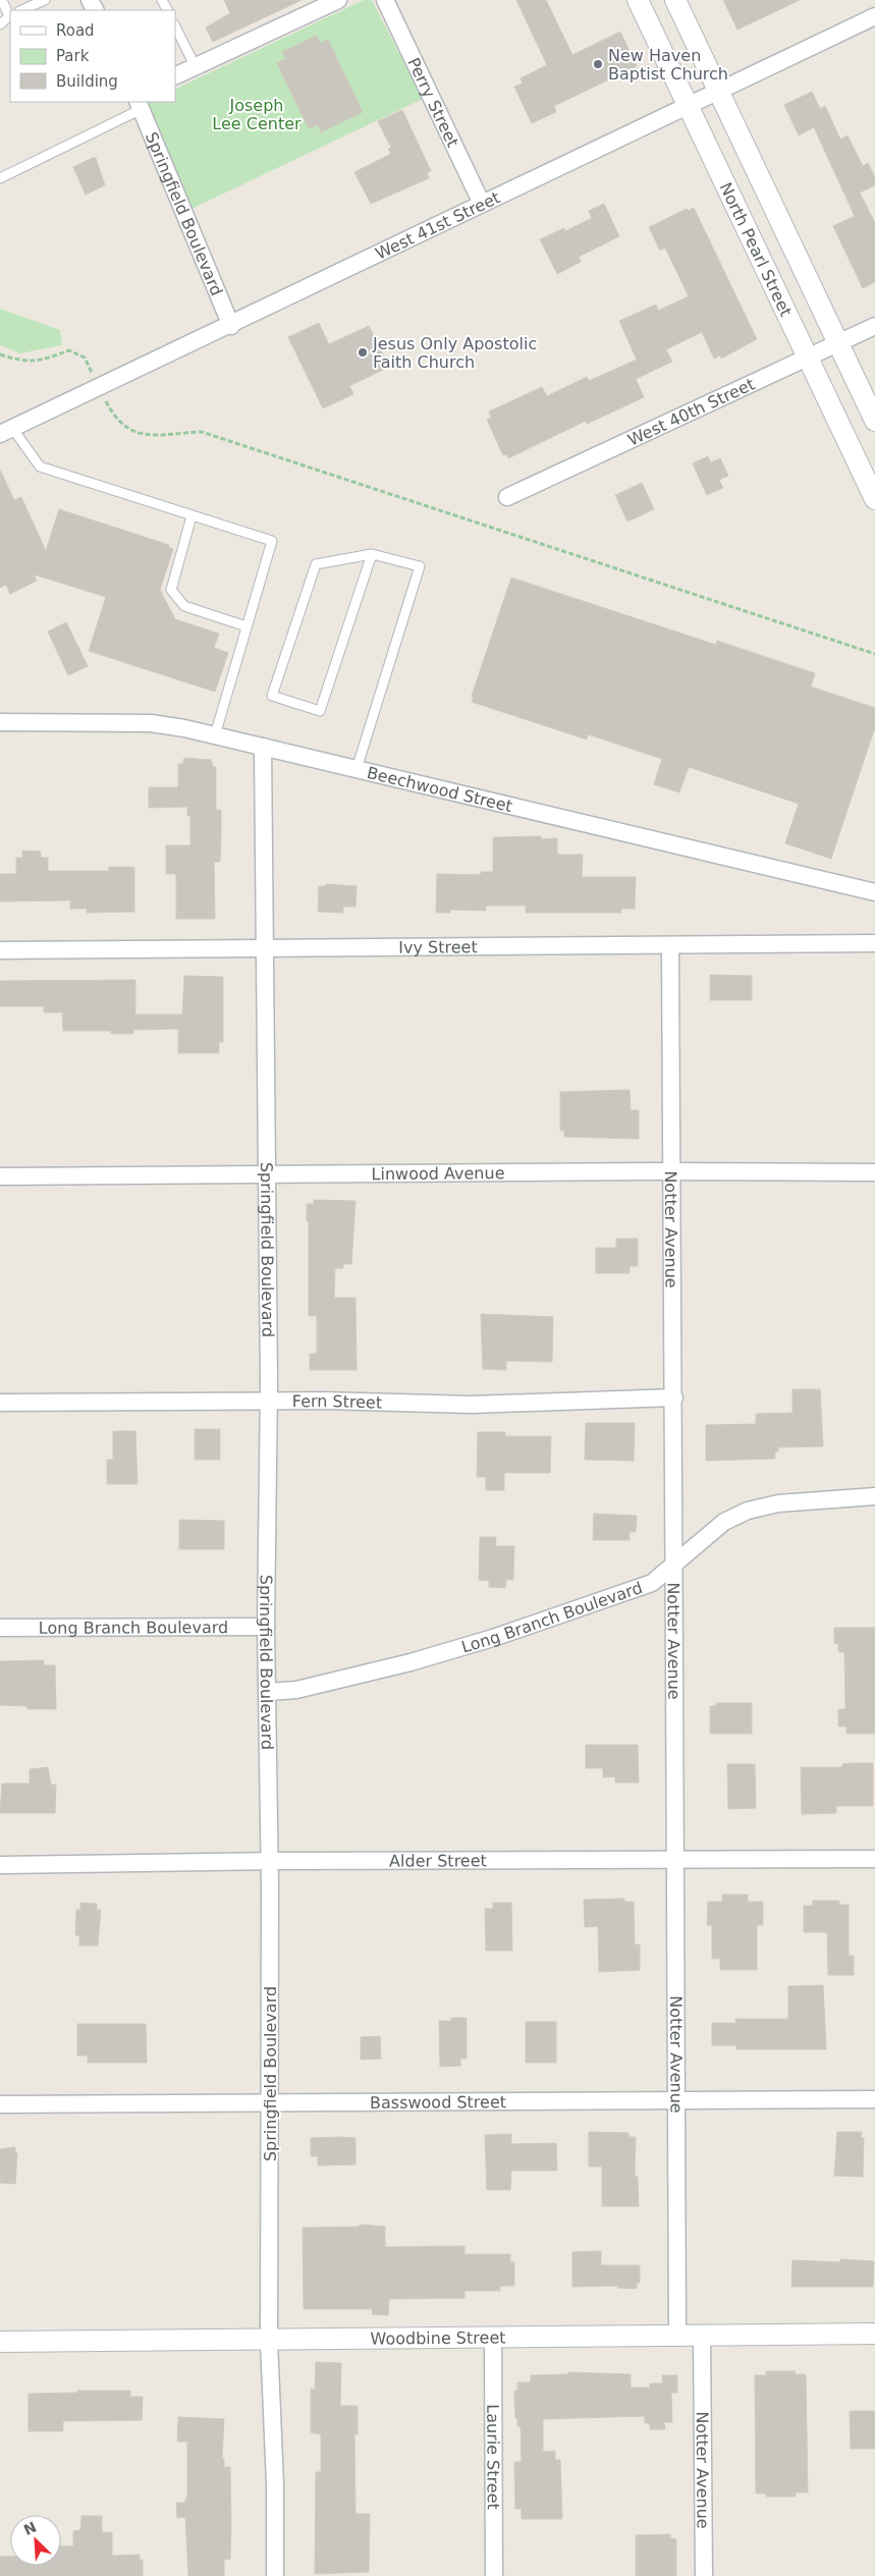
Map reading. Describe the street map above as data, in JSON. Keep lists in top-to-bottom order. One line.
{"streets":{"street":["Perry Street","Springfield Boulevard","West 41st Street","North Pearl Street","West 40th Street","Beechwood Street","Ivy Street","Linwood Avenue","Notter Avenue","Fern Street","Long Branch Boulevard","Alder Street","Basswood Street","Woodbine Street","Laurie Street"]},"crossings":[["Perry Street","West 41st Street"],["Springfield Boulevard","West 41st Street"],["Springfield Boulevard","Beechwood Street"],["Springfield Boulevard","Ivy Street"],["Springfield Boulevard","Linwood Avenue"],["Springfield Boulevard","Fern Street"],["Springfield Boulevard","Long Branch Boulevard"],["Springfield Boulevard","Alder Street"],["Springfield Boulevard","Basswood Street"],["Springfield Boulevard","Woodbine Street"],["West 41st Street","North Pearl Street"],["North Pearl Street","West 40th Street"],["Ivy Street","Notter Avenue"],["Linwood Avenue","Notter Avenue"],["Notter Avenue","Fern Street"],["Notter Avenue","Long Branch Boulevard"],["Notter Avenue","Alder Street"],["Notter Avenue","Basswood Street"],["Notter Avenue","Woodbine Street"],["Woodbine Street","Laurie Street"]],"parks":["Joseph Lee Center"],"places":["New Haven Baptist Church","Jesus Only Apostolic Faith Church"],"legend":["Road","Park","Building"],"north":"top left"}
